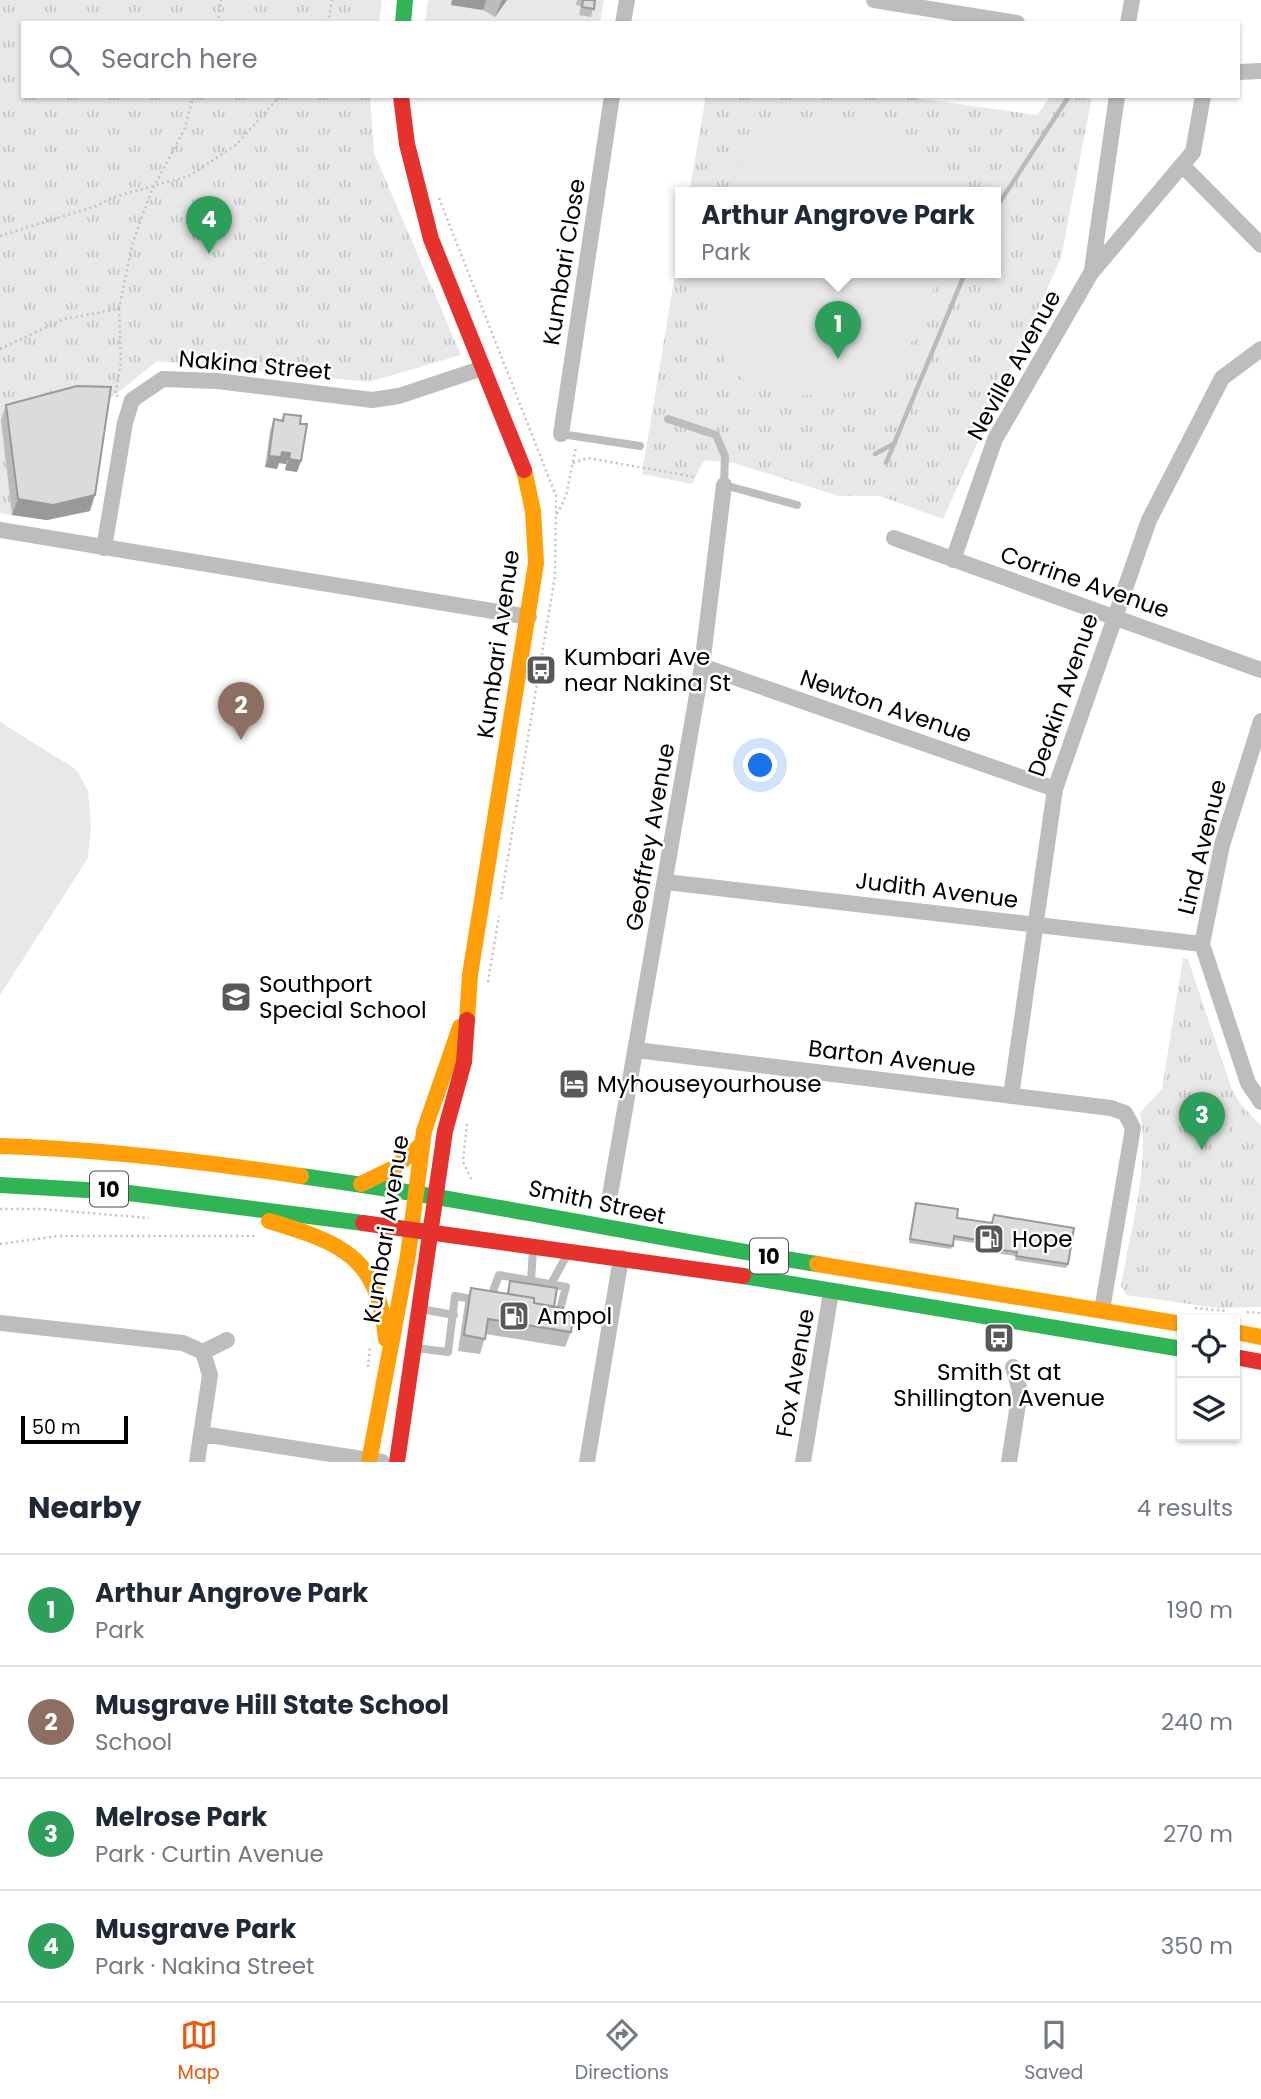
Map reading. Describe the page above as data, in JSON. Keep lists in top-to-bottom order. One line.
{"streets":{"main road":["Kumbari Avenue","10","Smith Street"],"street":["Kumbari Close","Nakina Street","Neville Avenue","Corrine Avenue","Deakin Avenue","Newton Avenue","Geoffrey Avenue","Lind Avenue","Judith Avenue","Barton Avenue","Fox Avenue"]},"crossings":[["Nakina Street","Kumbari Avenue"],["Neville Avenue","Corrine Avenue"],["Corrine Avenue","Deakin Avenue"],["Kumbari Avenue","Smith Street"],["Deakin Avenue","Newton Avenue"],["Deakin Avenue","Judith Avenue"],["Deakin Avenue","Barton Avenue"],["Newton Avenue","Geoffrey Avenue"],["Geoffrey Avenue","Judith Avenue"],["Geoffrey Avenue","Barton Avenue"],["Lind Avenue","Judith Avenue"],["Barton Avenue","Smith Street"],["Smith Street","Fox Avenue"]],"places":{"bus stop":["Kumbari Ave near Nakina St","Smith St at Shillington Avenue"],"school or university":["Southport Special School"],"hotel":["Myhouseyourhouse"],"fuel station":["Hope","Ampol"]},"scale_bar":"50 m","page":{"search":"Search here","popup":["Arthur Angrove Park","Park"],"pins":["4","1","2","3"],"scale":"50 m","heading":["Nearby","4 results"],"list":[{"mark":"1","name":"Arthur Angrove Park","note":"Park","value":"190 m"},{"mark":"2","name":"Musgrave Hill State School","note":"School","value":"240 m"},{"mark":"3","name":"Melrose Park","note":"Park · Curtin Avenue","value":"270 m"},{"mark":"4","name":"Musgrave Park","note":"Park · Nakina Street","value":"350 m"}],"nav":["Map","Directions","Saved"]}}
